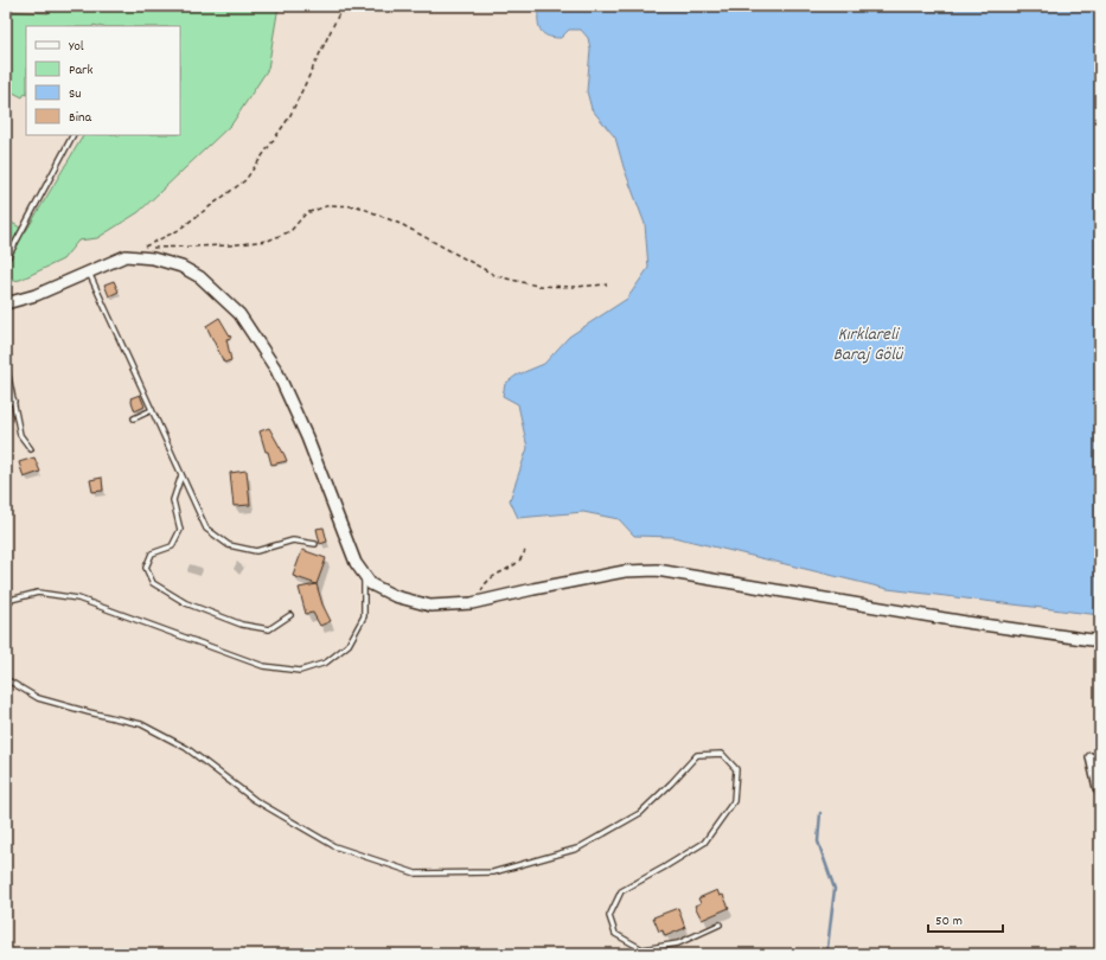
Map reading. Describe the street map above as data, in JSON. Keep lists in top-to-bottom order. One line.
{"water":["Kırklareli Baraj Gölü"],"legend":["Yol","Park","Su","Bina"],"scale_bar":"50 m"}
